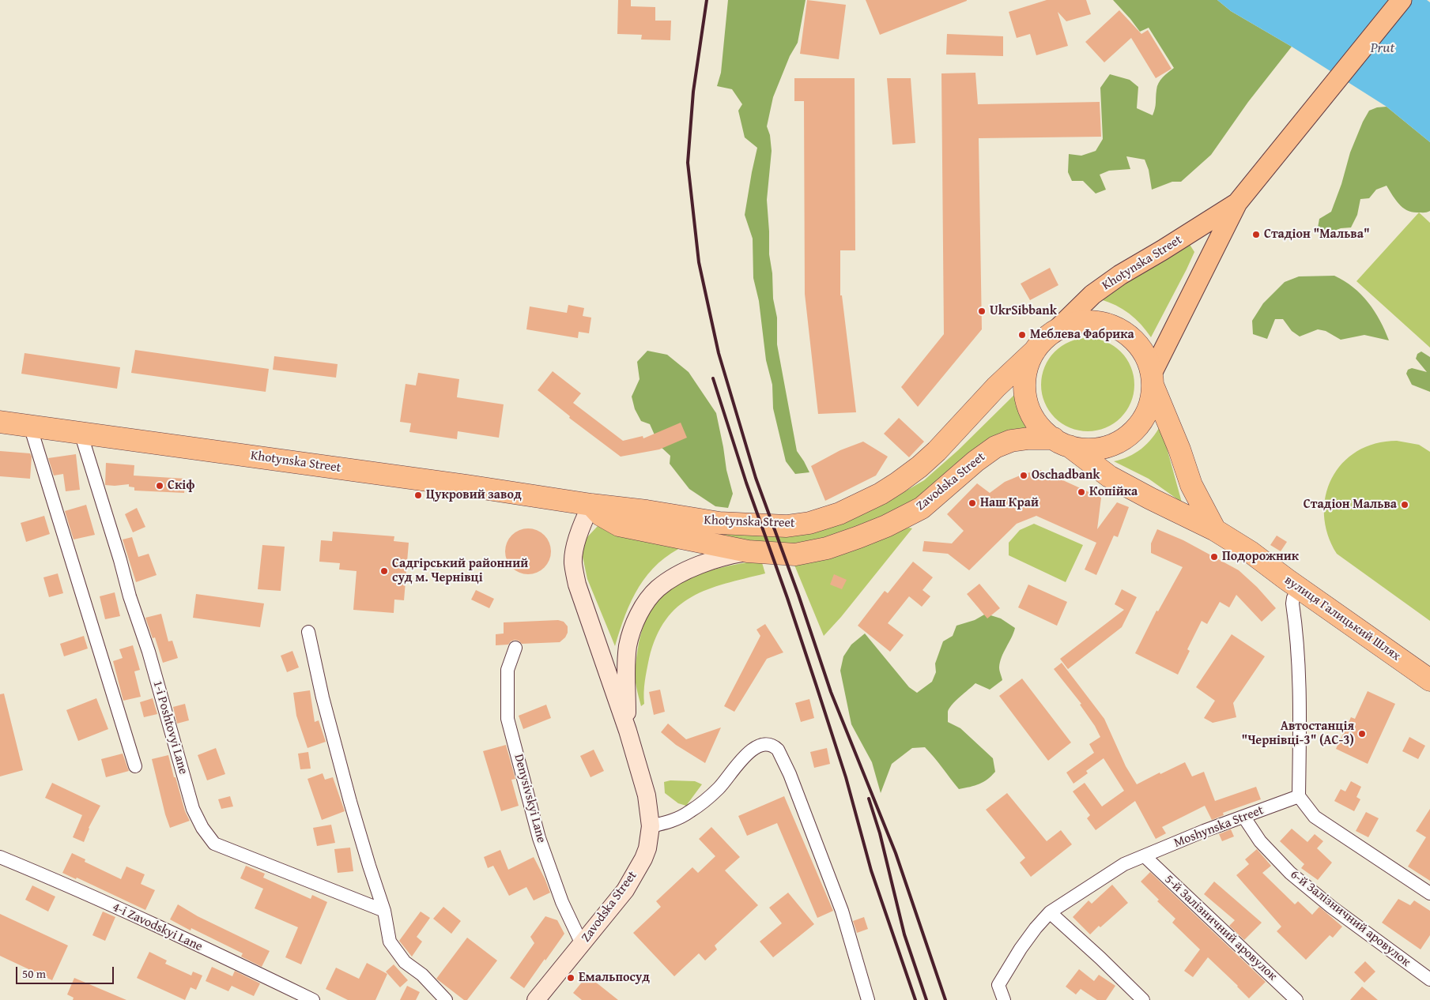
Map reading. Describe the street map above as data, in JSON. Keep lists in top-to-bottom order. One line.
{"streets":{"highway":["Khotynska Street","Zavodska Street","вулиця Галицький Шлях"],"street":["1-i Poshtovyi Lane","Denysivskyi Lane","Moshynska Street","6-й Залізничний аровулок","4-i Zavodskyi Lane","5-й Залізничний аровулок"]},"crossings":[["Khotynska Street","Zavodska Street"],["Khotynska Street","вулиця Галицький Шлях"],["Khotynska Street","1-i Poshtovyi Lane"],["Zavodska Street","вулиця Галицький Шлях"],["Zavodska Street","Denysivskyi Lane"],["Moshynska Street","6-й Залізничний аровулок"],["Moshynska Street","5-й Залізничний аровулок"]],"water":["Prut"],"places":["Стадіон \"Мальва\"","UkrSibbank","Меблева Фабрика","Oschadbank","Скіф","Копійка","Цукровий завод","Наш Край","Стадіон Мальва","Подорожник","Садгірський районний суд м. Чернівці","Автостанція \"Чернівці-3\" (АС-3)","Емальпосуд"],"scale_bar":"50 m"}
